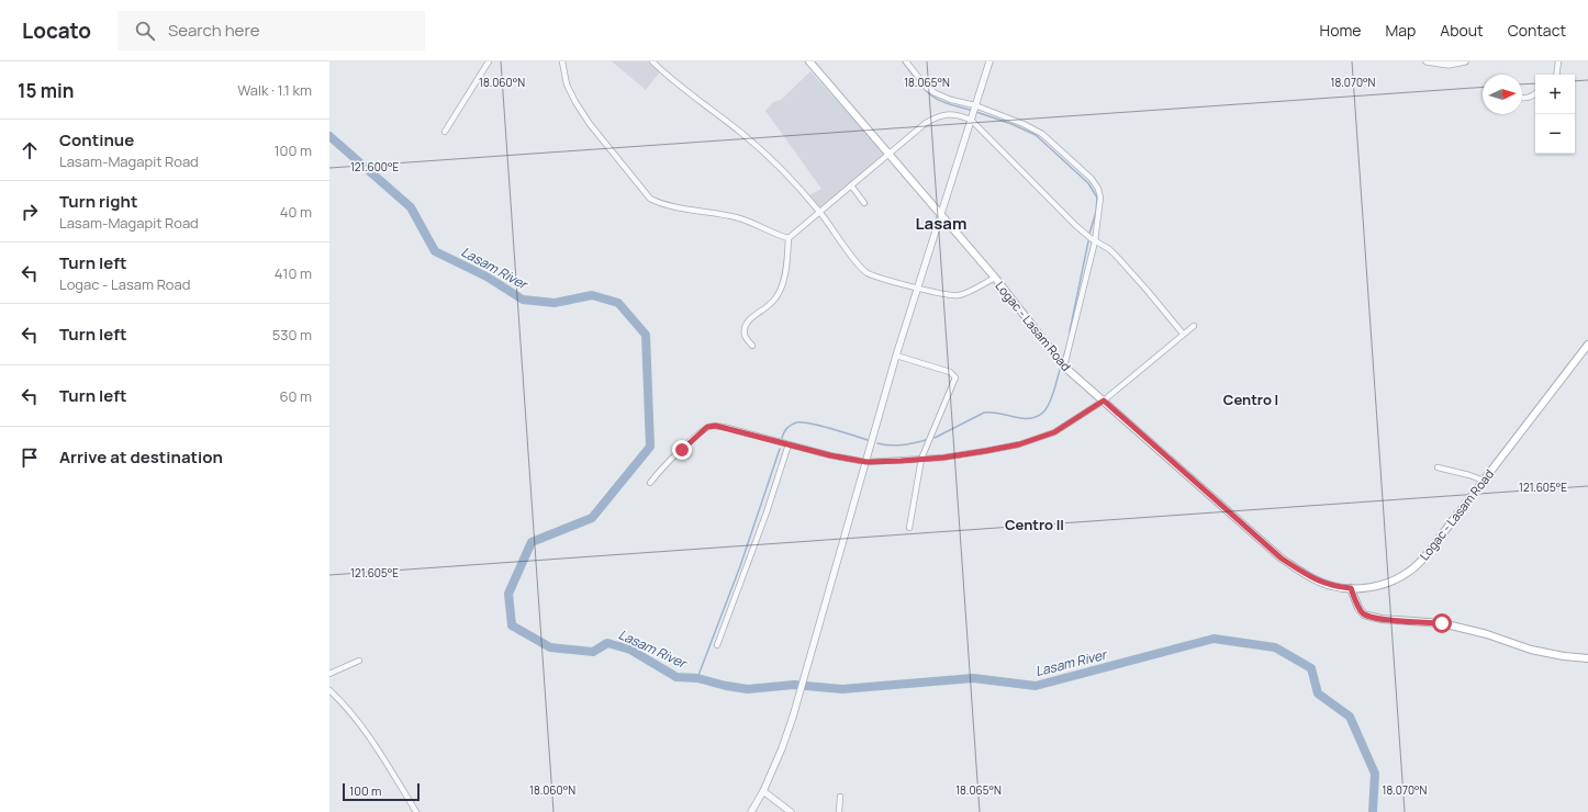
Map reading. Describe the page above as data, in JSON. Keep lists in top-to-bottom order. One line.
{"streets":{"main road":["Logac - Lasam Road"]},"districts":["Lasam","Centro I","Centro II"],"water":["Lasam River"],"scale_bar":"100 m","north":"right","page":{"header":"Locato","search":"Search here","nav":["Home","Map","About","Contact"],"heading":["15 min","Walk · 1.1 km"],"map_buttons":["+","−"],"list":[["Continue","Lasam-Magapit Road","100 m"],["Turn right","Lasam-Magapit Road","40 m"],["Turn left","Logac - Lasam Road","410 m"],["Turn left","530 m"],["Turn left","60 m"],"Arrive at destination"],"scale":"100 m"},"coordinates":["18.060°N","18.065°N","18.070°N","121.600°E","121.605°E"]}
